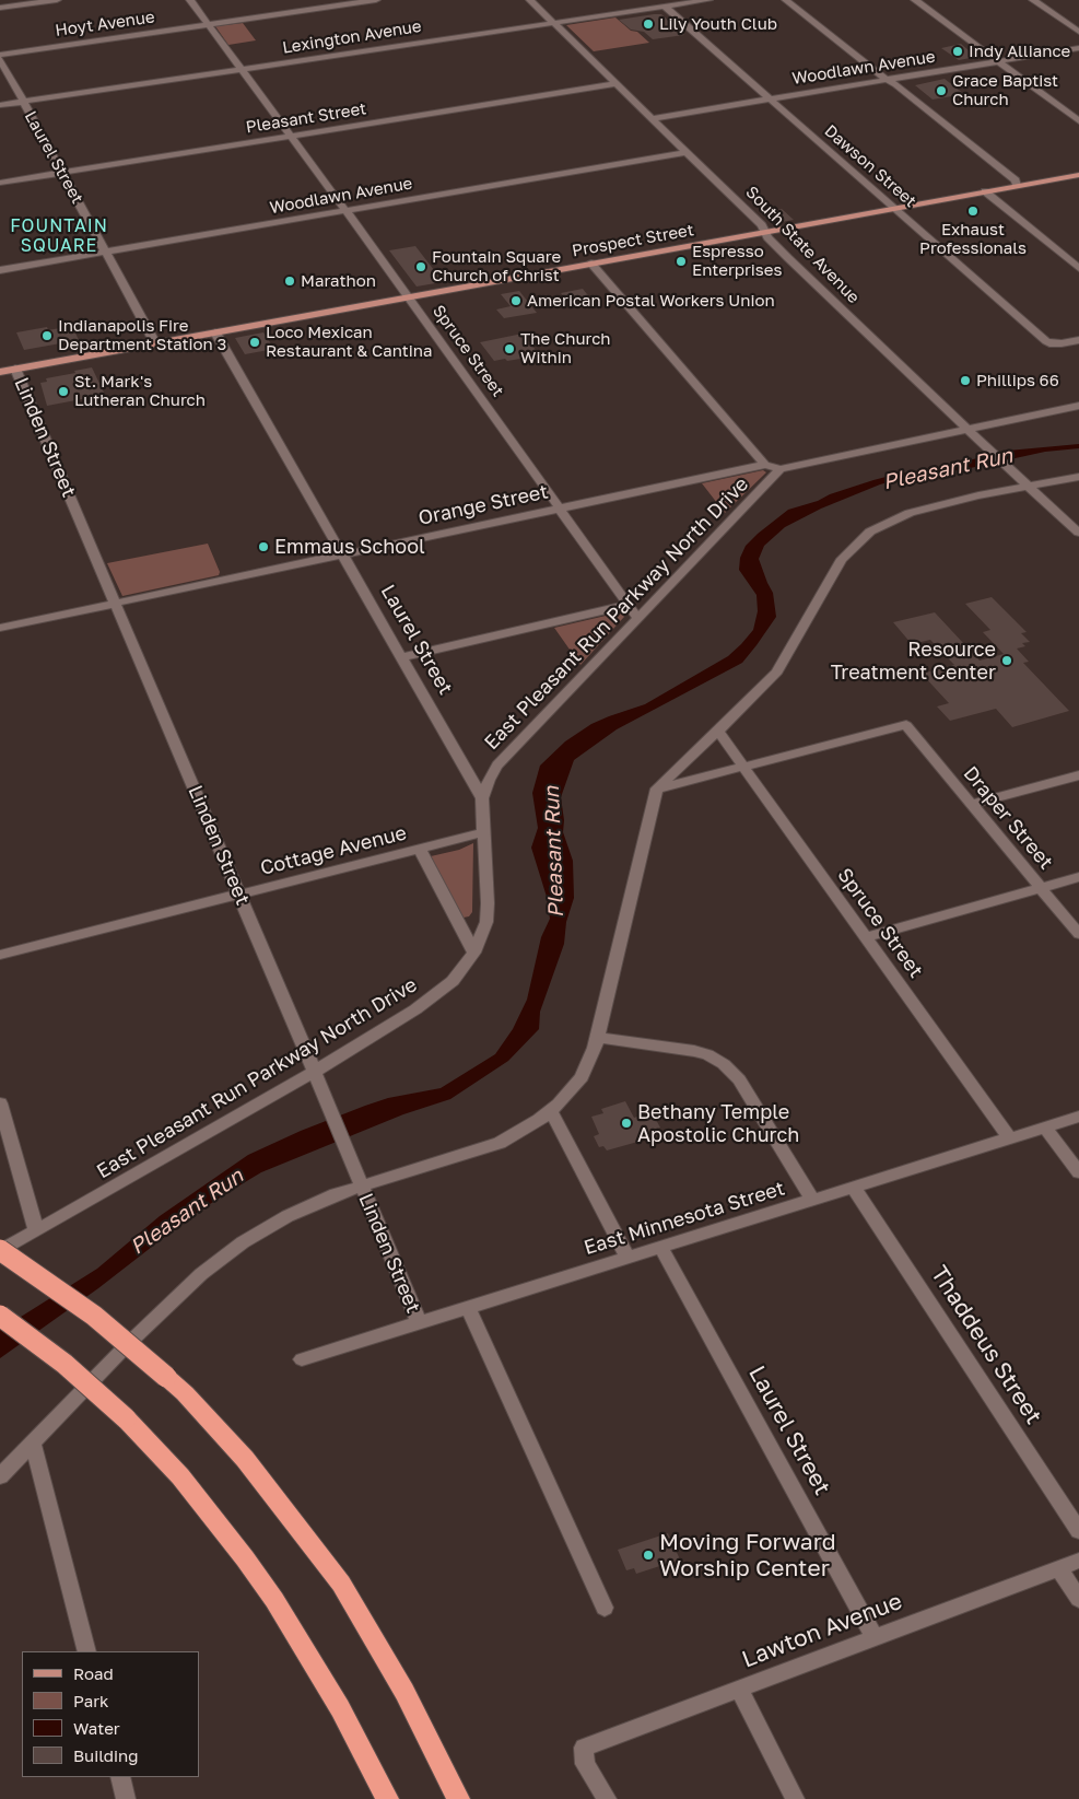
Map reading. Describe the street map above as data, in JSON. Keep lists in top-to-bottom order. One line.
{"streets":{"main road":["Prospect Street"],"street":["Hoyt Avenue","Lexington Avenue","Woodlawn Avenue","Pleasant Street","Laurel Street","Dawson Street","South State Avenue","Spruce Street","Linden Street","Orange Street","East Pleasant Run Parkway North Drive","Draper Street","Cottage Avenue","East Minnesota Street","Thaddeus Street","Lawton Avenue"]},"crossings":[["Hoyt Avenue","Laurel Street"],["Hoyt Avenue","Spruce Street"],["Lexington Avenue","Laurel Street"],["Lexington Avenue","Dawson Street"],["Lexington Avenue","South State Avenue"],["Lexington Avenue","Spruce Street"],["Woodlawn Avenue","Laurel Street"],["Woodlawn Avenue","Dawson Street"],["Woodlawn Avenue","South State Avenue"],["Woodlawn Avenue","Spruce Street"],["Pleasant Street","Laurel Street"],["Pleasant Street","South State Avenue"],["Pleasant Street","Spruce Street"],["Laurel Street","Prospect Street"],["Laurel Street","Orange Street"],["Laurel Street","East Pleasant Run Parkway North Drive"],["Laurel Street","East Minnesota Street"],["Laurel Street","Lawton Avenue"],["Dawson Street","Prospect Street"],["Prospect Street","South State Avenue"],["Prospect Street","Spruce Street"],["Prospect Street","Linden Street"],["Spruce Street","Orange Street"],["Spruce Street","East Pleasant Run Parkway North Drive"],["Spruce Street","Draper Street"],["Spruce Street","East Minnesota Street"],["Linden Street","Orange Street"],["Linden Street","East Pleasant Run Parkway North Drive"],["Linden Street","Cottage Avenue"],["Linden Street","East Minnesota Street"],["Orange Street","East Pleasant Run Parkway North Drive"],["East Pleasant Run Parkway North Drive","Cottage Avenue"],["East Minnesota Street","Thaddeus Street"]],"districts":["FOUNTAIN SQUARE"],"water":["Pleasant Run"],"places":["Lily Youth Club","Indy Alliance","Grace Baptist Church","Exhaust Professionals","Espresso Enterprises","Fountain Square Church of Christ","Marathon","American Postal Workers Union","Indianapolis Fire Department Station 3","Loco Mexican Restaurant & Cantina","The Church Within","Phillips 66","St. Mark's Lutheran Church","Emmaus School","Resource Treatment Center","Bethany Temple Apostolic Church","Moving Forward Worship Center"],"legend":["Road","Park","Water","Building"]}
